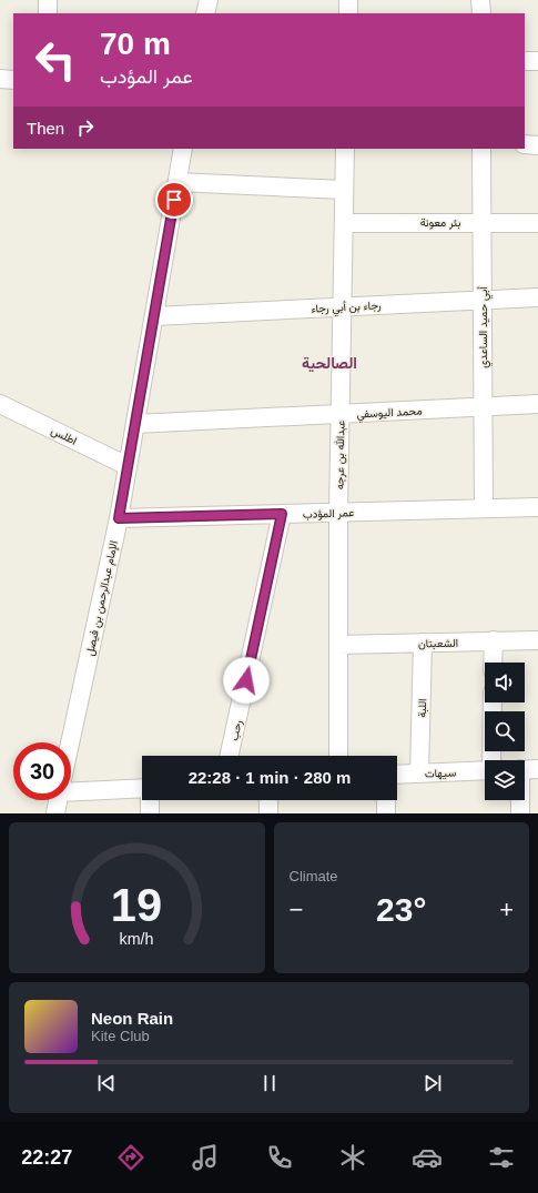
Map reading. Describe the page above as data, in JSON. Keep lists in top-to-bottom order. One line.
{"streets":{"street":["بئر معونة","رجاء بن أبي رجاء","أبي حميد الساعدي","محمد اليوسفي","اطلس","عبدالله بن عرجه","عمر المؤدب","الإمام عبدالرحمن بن فيصل","الشعبتان","اللبة","رحب","سيهات"]},"crossings":[["بئر معونة","أبي حميد الساعدي"],["بئر معونة","عبدالله بن عرجه"],["رجاء بن أبي رجاء","أبي حميد الساعدي"],["رجاء بن أبي رجاء","عبدالله بن عرجه"],["رجاء بن أبي رجاء","الإمام عبدالرحمن بن فيصل"],["أبي حميد الساعدي","محمد اليوسفي"],["أبي حميد الساعدي","عمر المؤدب"],["محمد اليوسفي","عبدالله بن عرجه"],["محمد اليوسفي","الإمام عبدالرحمن بن فيصل"],["اطلس","الإمام عبدالرحمن بن فيصل"],["عبدالله بن عرجه","عمر المؤدب"],["عبدالله بن عرجه","الشعبتان"],["عمر المؤدب","الإمام عبدالرحمن بن فيصل"],["عمر المؤدب","رحب"],["الشعبتان","اللبة"],["اللبة","سيهات"]],"districts":["الصالحية"],"page":{"turn":["70 m","عمر المؤدب"],"then":"Then","limit":"30","trip":"22:28 · 1 min · 280 m","tile":"Climate","heat":["−","23°","+"],"song":["Neon Rain","Kite Club"],"tabs":"22:27","gauge":["19","km/h"]}}
